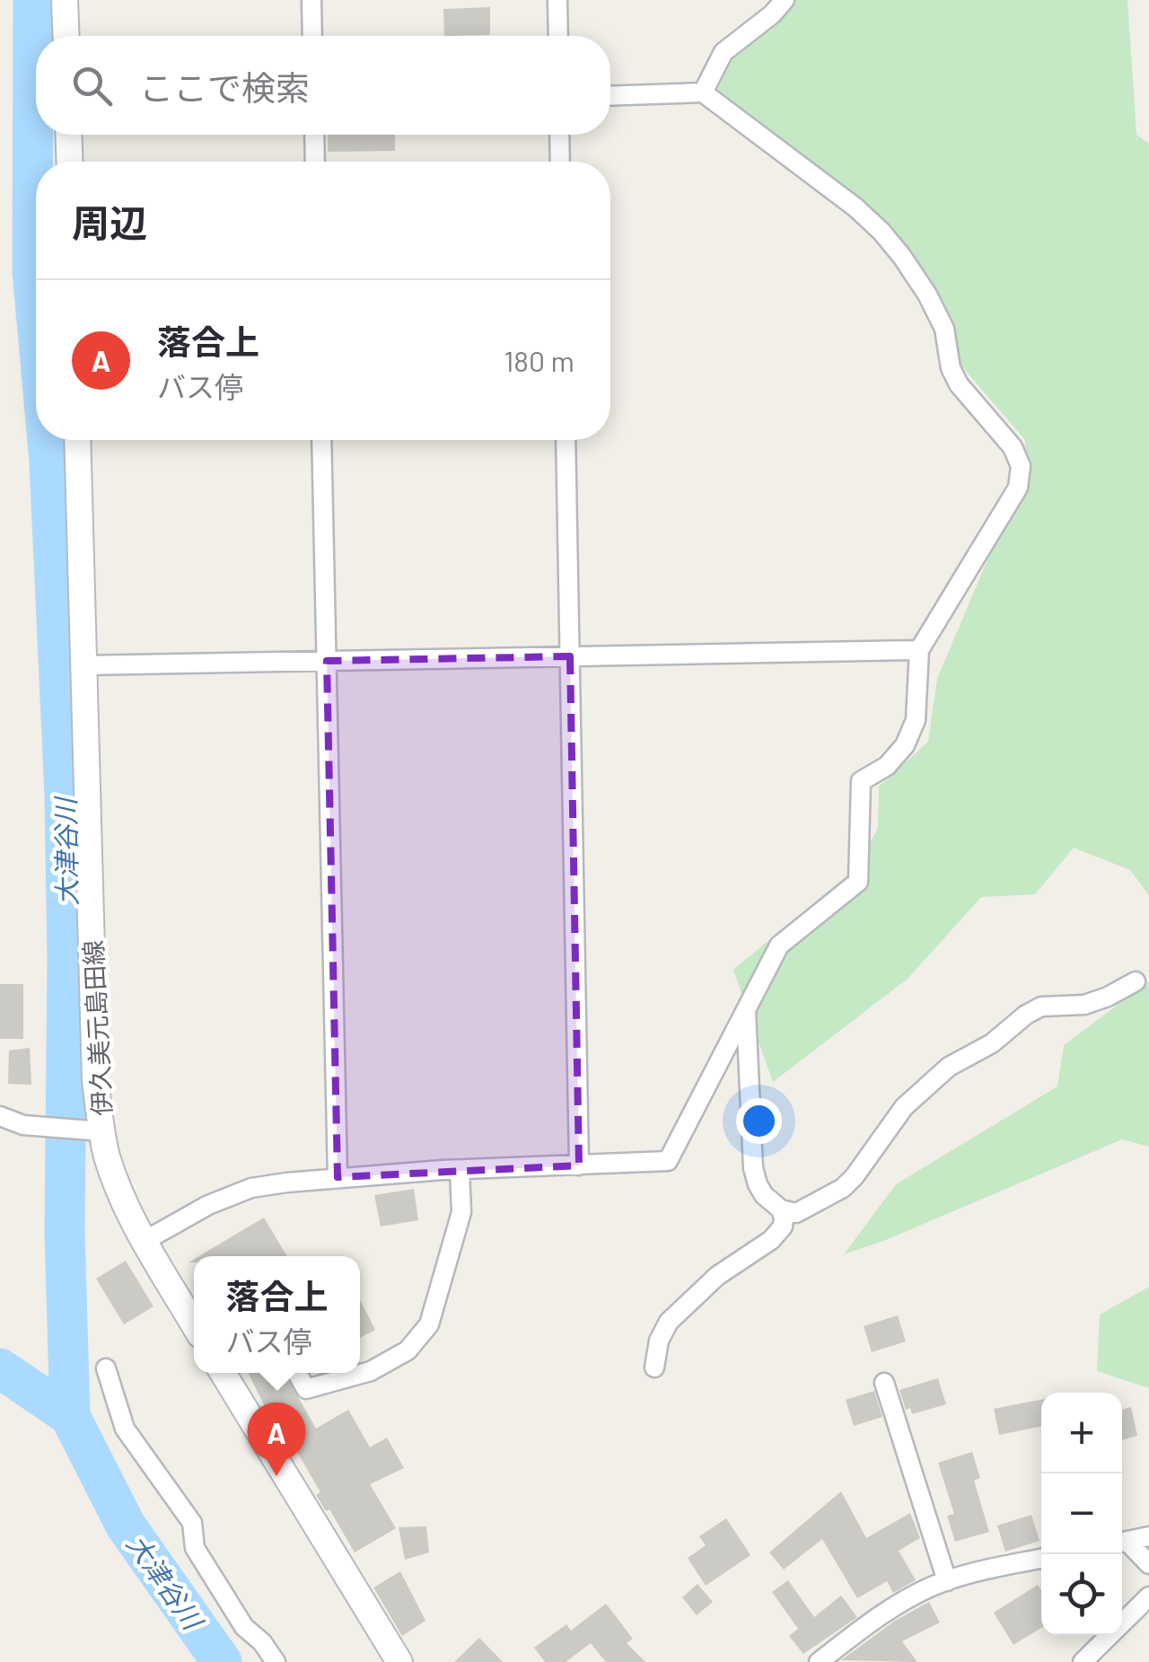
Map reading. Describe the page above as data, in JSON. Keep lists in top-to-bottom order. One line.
{"streets":{"main road":["伊久美元島田線"]},"water":["大津谷川"],"page":{"search":"ここで検索","heading":"周辺","list":[{"mark":"A","name":"落合上","note":"バス停","value":"180 m"}],"popup":["落合上","バス停"],"map_buttons":["+","−"],"pins":"A"}}
